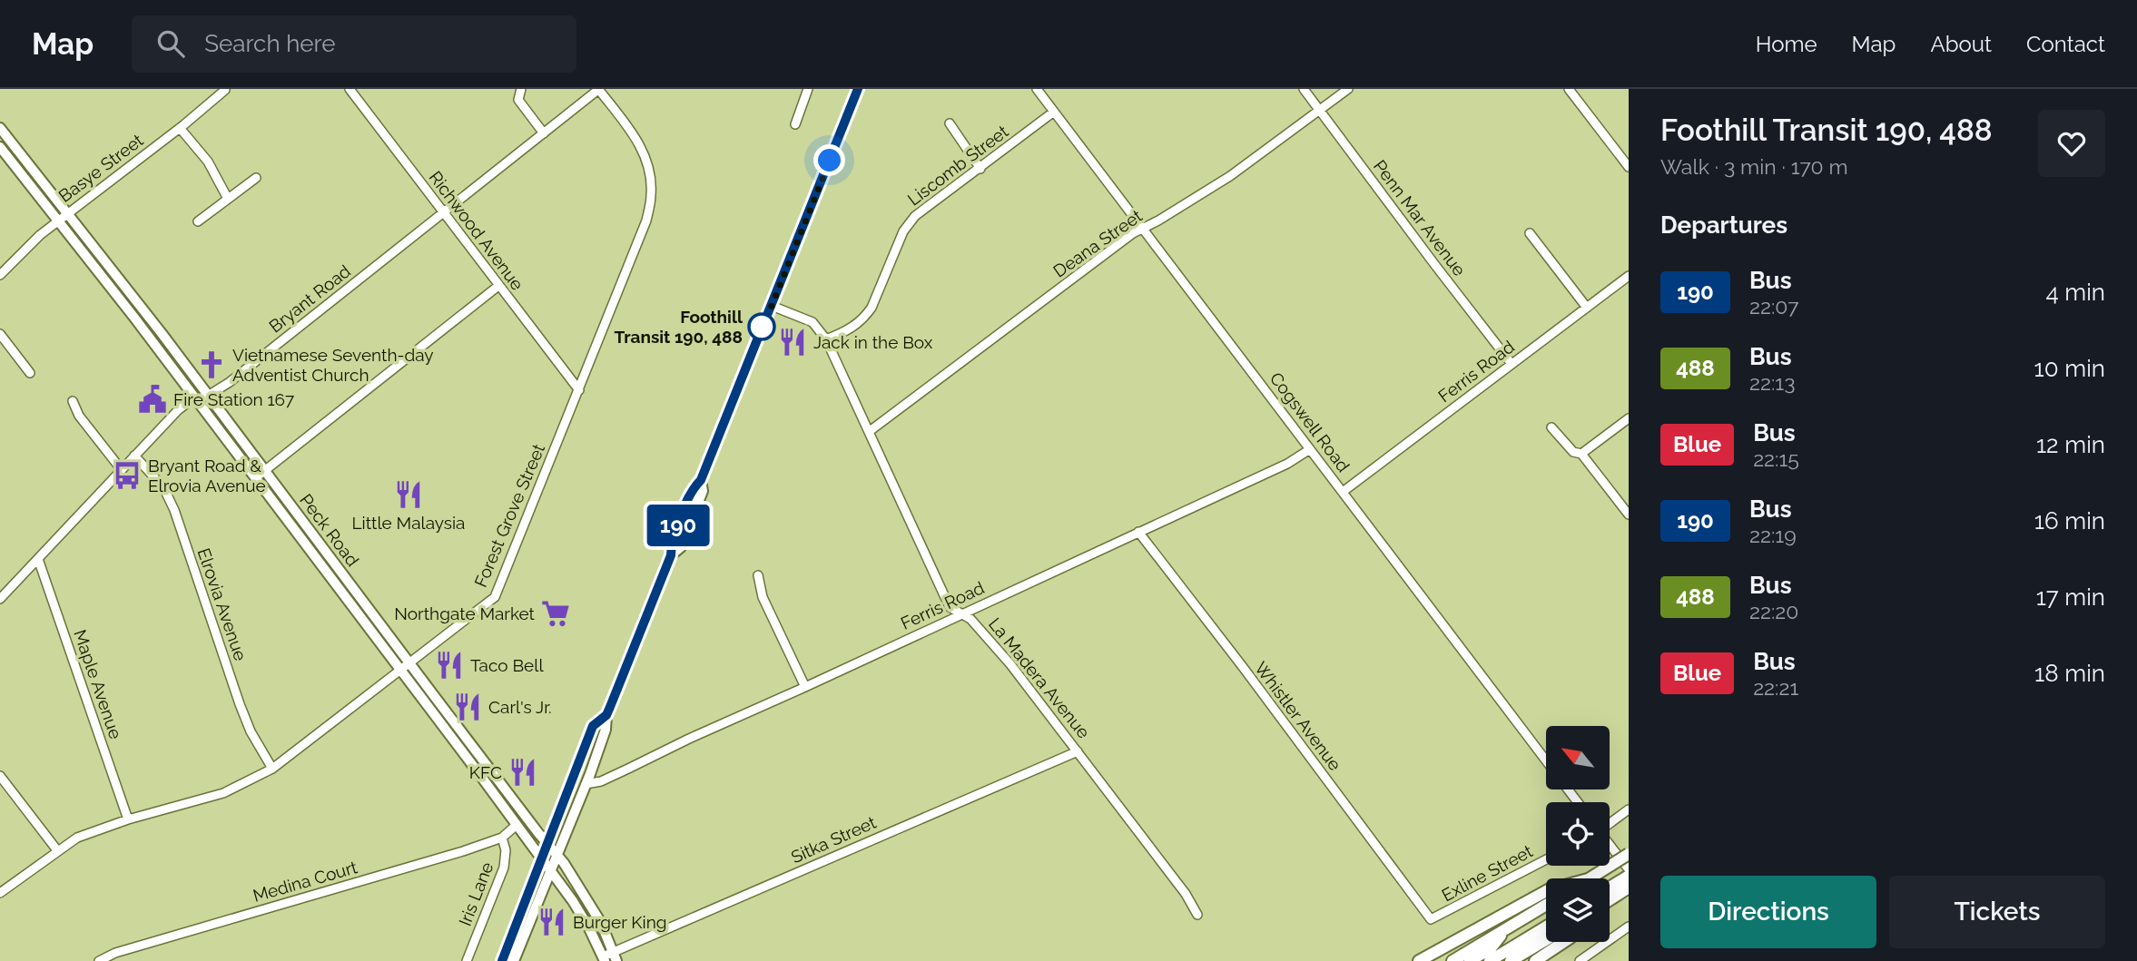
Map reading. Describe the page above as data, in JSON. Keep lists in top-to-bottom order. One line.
{"streets":{"main road":["Peck Road"],"street":["Liscomb Street","Basye Street","Penn Mar Avenue","Richwood Avenue","Deana Street","Bryant Road","Ferris Road","Cogswell Road","Forest Grove Street","Elrovia Avenue","La Madera Avenue","Maple Avenue","Whistler Avenue","Sitka Street","Exline Street","Medina Court","Iris Lane"]},"crossings":[["Liscomb Street","Cogswell Road"],["Liscomb Street","La Madera Avenue"],["Basye Street","Peck Road"],["Penn Mar Avenue","Deana Street"],["Penn Mar Avenue","Ferris Road"],["Richwood Avenue","Bryant Road"],["Richwood Avenue","Forest Grove Street"],["Deana Street","Cogswell Road"],["Deana Street","La Madera Avenue"],["Bryant Road","Forest Grove Street"],["Bryant Road","Peck Road"],["Bryant Road","Elrovia Avenue"],["Bryant Road","Maple Avenue"],["Ferris Road","Cogswell Road"],["Ferris Road","La Madera Avenue"],["Ferris Road","Whistler Avenue"],["Forest Grove Street","Peck Road"],["Forest Grove Street","Elrovia Avenue"],["Forest Grove Street","Maple Avenue"],["Peck Road","Sitka Street"],["Peck Road","Medina Court"],["La Madera Avenue","Sitka Street"],["Whistler Avenue","Exline Street"],["Medina Court","Iris Lane"]],"places":{"other":["Foothill Transit 190, 488"],"restaurant":["Jack in the Box","Little Malaysia","Taco Bell","Carl's Jr.","KFC","Burger King"],"church":["Vietnamese Seventh-day Adventist Church"],"public building":["Fire Station 167"],"bus stop":["Bryant Road & Elrovia Avenue"],"supermarket":["Northgate Market"]},"lines":["bus line 190"],"north":"top left","page":{"header":"Map","search":"Search here","nav":["Home","Map","About","Contact"],"on_map":"190","heading":[["Foothill Transit 190, 488","Walk · 3 min · 170 m"],"Departures"],"list":[{"mark":"190","name":"Bus","note":"22:07","value":"4 min"},{"mark":"488","name":"Bus","note":"22:13","value":"10 min"},{"mark":"Blue","name":"Bus","note":"22:15","value":"12 min"},{"mark":"190","name":"Bus","note":"22:19","value":"16 min"},{"mark":"488","name":"Bus","note":"22:20","value":"17 min"},{"mark":"Blue","name":"Bus","note":"22:21","value":"18 min"}],"buttons":["Directions","Tickets"]}}
